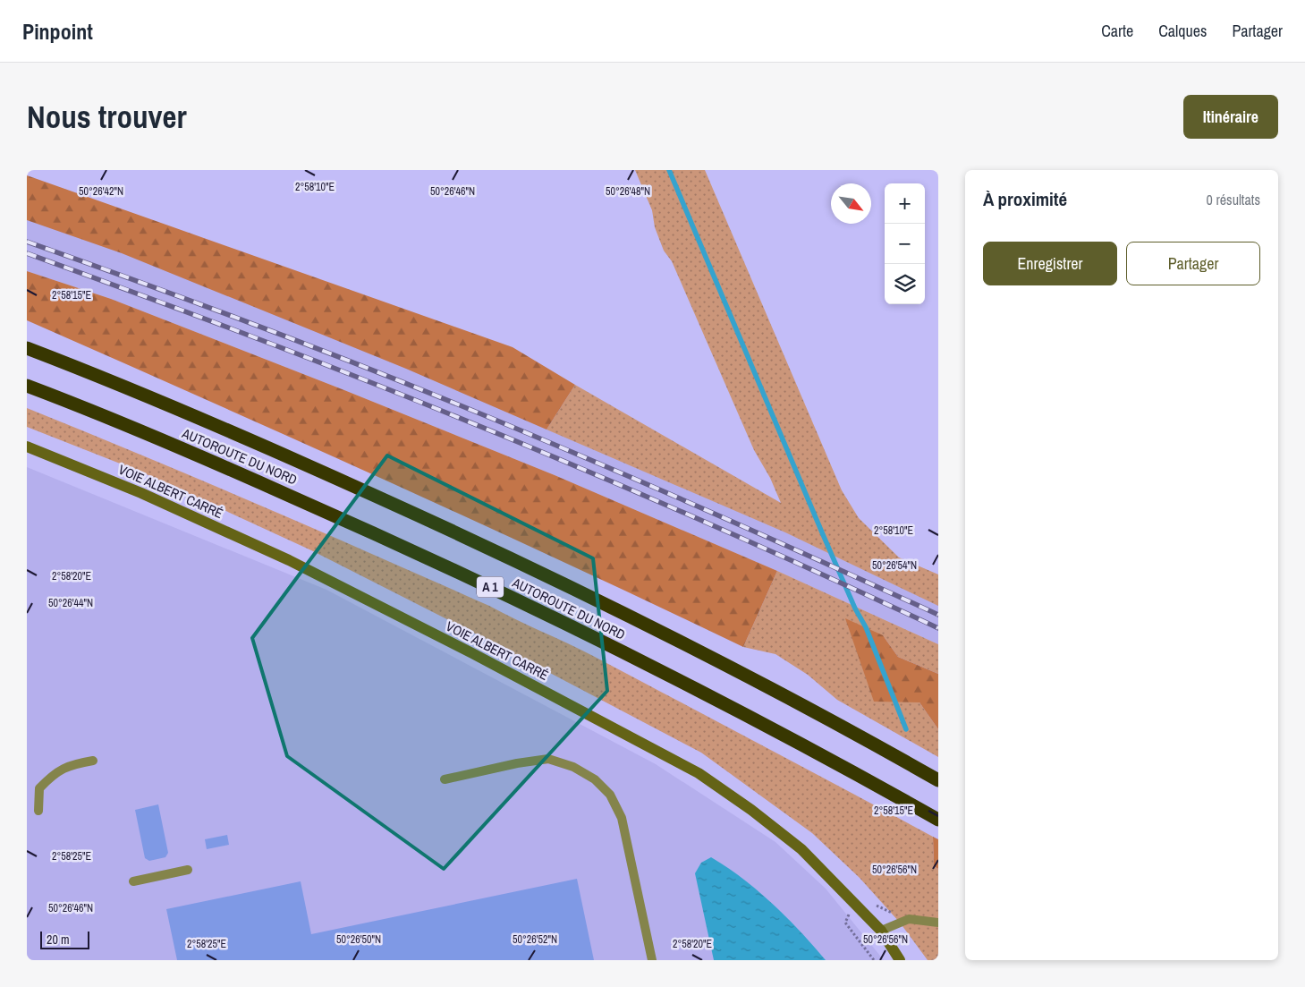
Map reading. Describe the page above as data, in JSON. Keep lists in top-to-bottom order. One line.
{"streets":{"highway":["AUTOROUTE DU NORD","A 1"],"street":["VOIE ALBERT CARRÉ"]},"scale_bar":"20 m","north":"bottom right","page":{"header":"Pinpoint","nav":["Carte","Calques","Partager"],"buttons":["Itinéraire",["Enregistrer","Partager"]],"title":"Nous trouver","heading":["À proximité","0 résultats"],"map_buttons":["+","−"],"scale":"20 m"},"coordinates":["2°58'10\"E","50°26'42\"N","50°26'46\"N","50°26'48\"N","2°58'15\"E","50°26'54\"N","2°58'20\"E","50°26'44\"N","2°58'25\"E","50°26'56\"N","50°26'50\"N","50°26'52\"N"]}
